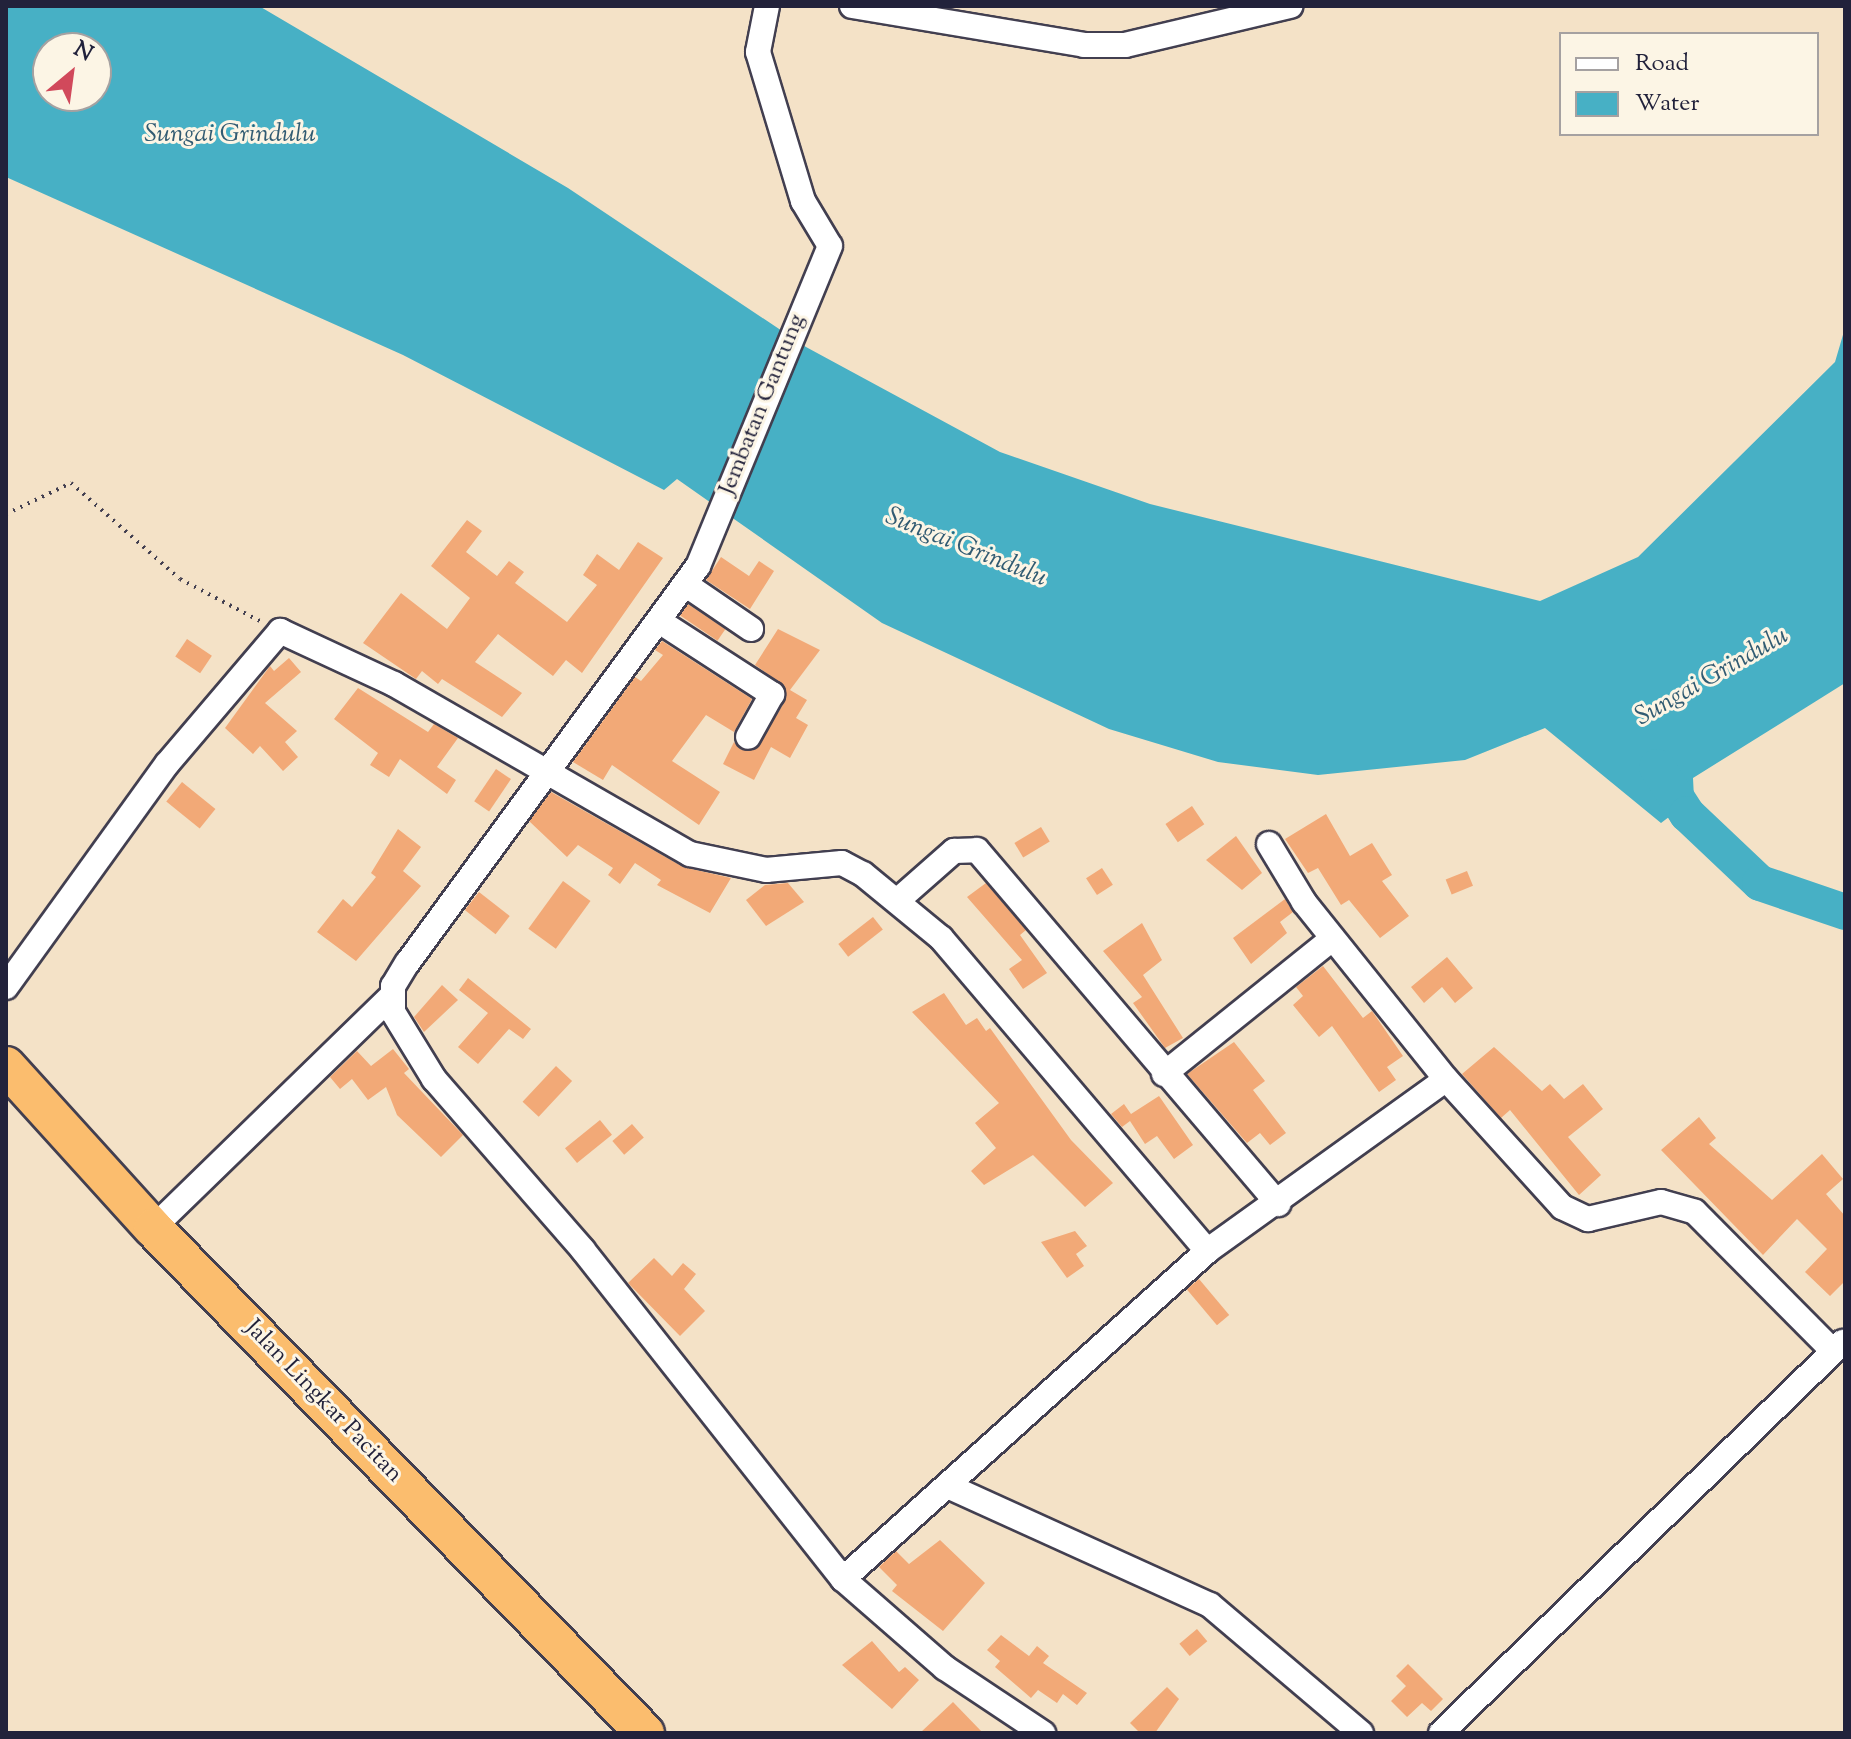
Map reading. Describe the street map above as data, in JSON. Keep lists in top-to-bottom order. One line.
{"streets":{"highway":["Jalan Lingkar Pacitan"],"street":["Jembatan Gantung"]},"water":["Sungai Grindulu"],"legend":["Road","Water"],"north":"top right"}
